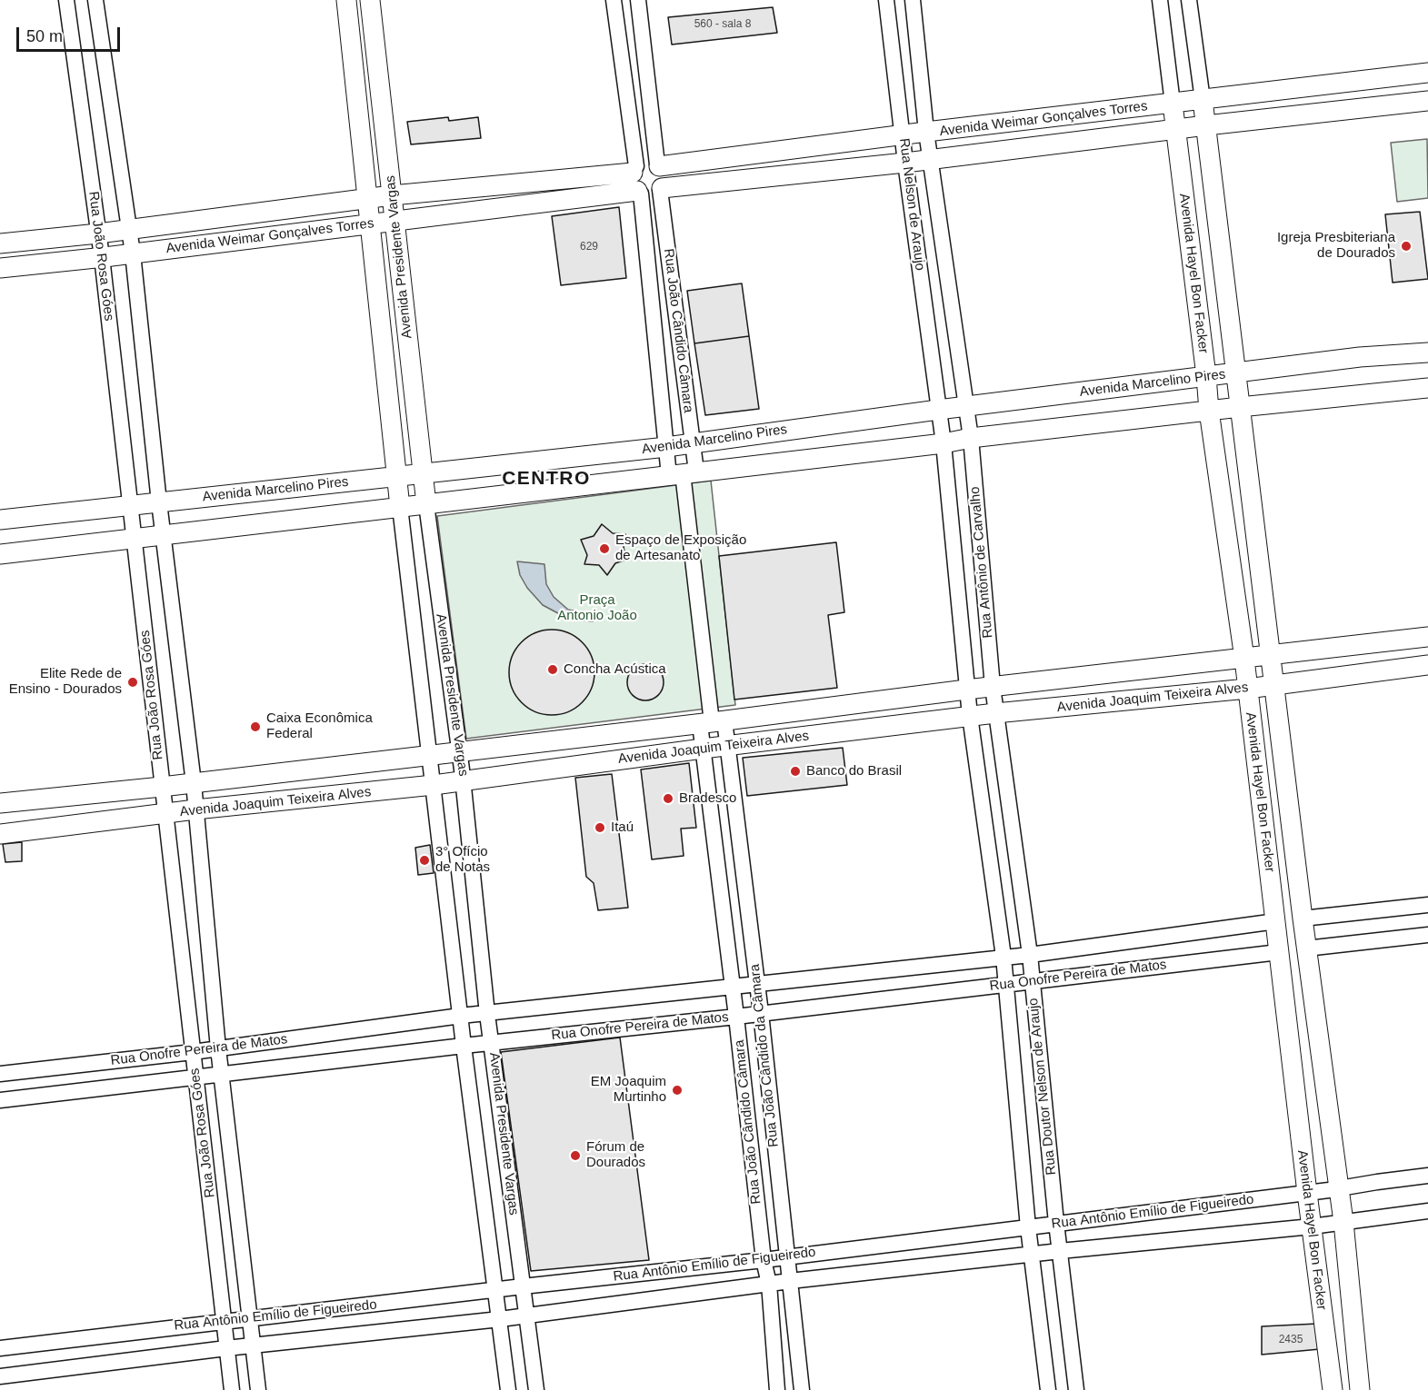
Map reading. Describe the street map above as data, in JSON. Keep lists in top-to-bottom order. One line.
{"streets":{"main road":["Avenida Weimar Gonçalves Torres","Avenida Presidente Vargas","Avenida Hayel Bon Facker","Avenida Marcelino Pires","Avenida Joaquim Teixeira Alves"],"street":["Rua Nelson de Araujo","Rua João Rosa Góes","Rua João Cândido Câmara","Rua Antônio de Carvalho","Rua Onofre Pereira de Matos","Rua João Cândido da Câmara","Rua Doutor Nelson de Araujo","Rua Antônio Emílio de Figueiredo"]},"crossings":[["Avenida Weimar Gonçalves Torres","Rua Nelson de Araujo"],["Avenida Weimar Gonçalves Torres","Rua João Rosa Góes"],["Avenida Weimar Gonçalves Torres","Avenida Presidente Vargas"],["Avenida Weimar Gonçalves Torres","Avenida Hayel Bon Facker"],["Avenida Weimar Gonçalves Torres","Rua João Cândido Câmara"],["Rua Nelson de Araujo","Avenida Marcelino Pires"],["Rua Nelson de Araujo","Rua Antônio de Carvalho"],["Rua João Rosa Góes","Avenida Marcelino Pires"],["Rua João Rosa Góes","Avenida Joaquim Teixeira Alves"],["Rua João Rosa Góes","Rua Onofre Pereira de Matos"],["Rua João Rosa Góes","Rua Antônio Emílio de Figueiredo"],["Avenida Presidente Vargas","Avenida Marcelino Pires"],["Avenida Presidente Vargas","Avenida Joaquim Teixeira Alves"],["Avenida Presidente Vargas","Rua Onofre Pereira de Matos"],["Avenida Presidente Vargas","Rua Antônio Emílio de Figueiredo"],["Avenida Hayel Bon Facker","Avenida Marcelino Pires"],["Avenida Hayel Bon Facker","Avenida Joaquim Teixeira Alves"],["Avenida Hayel Bon Facker","Rua Onofre Pereira de Matos"],["Avenida Hayel Bon Facker","Rua Antônio Emílio de Figueiredo"],["Rua João Cândido Câmara","Avenida Marcelino Pires"],["Rua João Cândido Câmara","Avenida Joaquim Teixeira Alves"],["Rua João Cândido Câmara","Rua Onofre Pereira de Matos"],["Rua João Cândido Câmara","Rua João Cândido da Câmara"],["Rua João Cândido Câmara","Rua Antônio Emílio de Figueiredo"],["Rua Antônio de Carvalho","Avenida Joaquim Teixeira Alves"],["Rua Antônio de Carvalho","Rua Doutor Nelson de Araujo"],["Avenida Joaquim Teixeira Alves","Rua João Cândido da Câmara"],["Avenida Joaquim Teixeira Alves","Rua Doutor Nelson de Araujo"],["Rua Onofre Pereira de Matos","Rua João Cândido da Câmara"],["Rua Onofre Pereira de Matos","Rua Doutor Nelson de Araujo"],["Rua João Cândido da Câmara","Rua Antônio Emílio de Figueiredo"],["Rua Doutor Nelson de Araujo","Rua Antônio Emílio de Figueiredo"]],"districts":["CENTRO"],"parks":["Praça Antonio João"],"places":["Igreja Presbiteriana de Dourados","Espaço de Exposição de Artesanato","Concha Acústica","Elite Rede de Ensino - Dourados","Caixa Econômica Federal","Banco do Brasil","Bradesco","Itaú","3° Ofício de Notas","EM Joaquim Murtinho","Fórum de Dourados"],"house_numbers":["560 - sala 8","629","2435"],"scale_bar":"50 m"}
